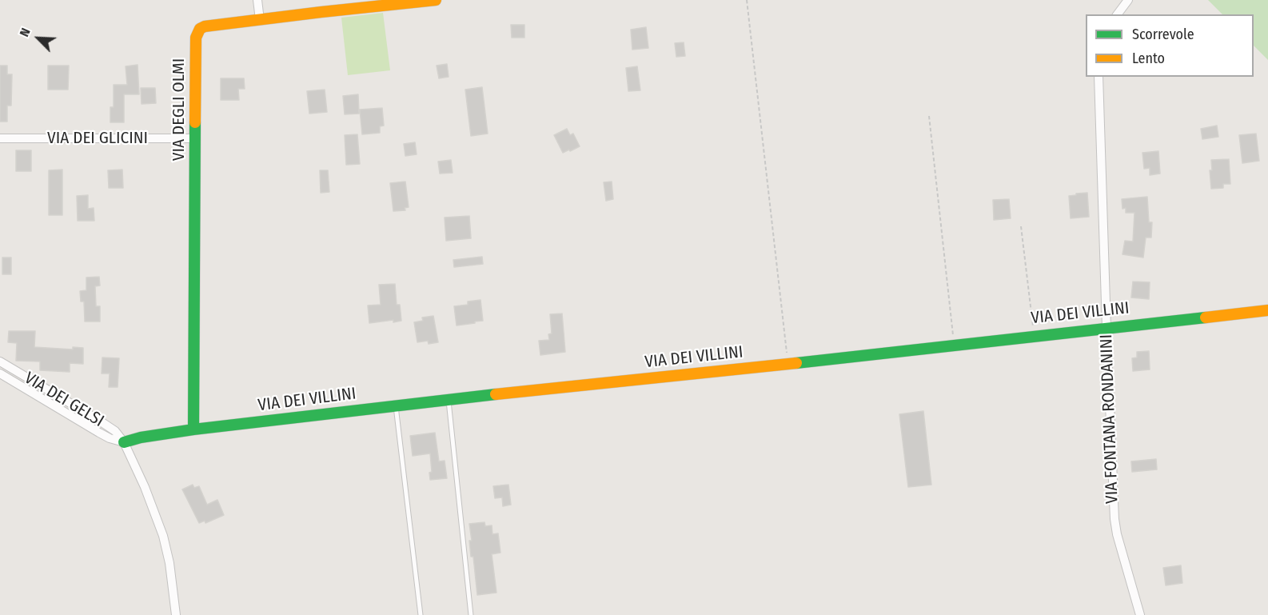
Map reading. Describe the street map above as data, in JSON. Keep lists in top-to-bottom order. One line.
{"streets":{"street":["VIA DEGLI OLMI","VIA DEI GLICINI","VIA DEI VILLINI","VIA DEI GELSI","VIA FONTANA RONDANINI"]},"crossings":[["VIA DEGLI OLMI","VIA DEI GLICINI"],["VIA DEGLI OLMI","VIA DEI VILLINI"],["VIA DEI VILLINI","VIA DEI GELSI"],["VIA DEI VILLINI","VIA FONTANA RONDANINI"]],"legend":["Scorrevole","Lento"],"north":"top left"}
